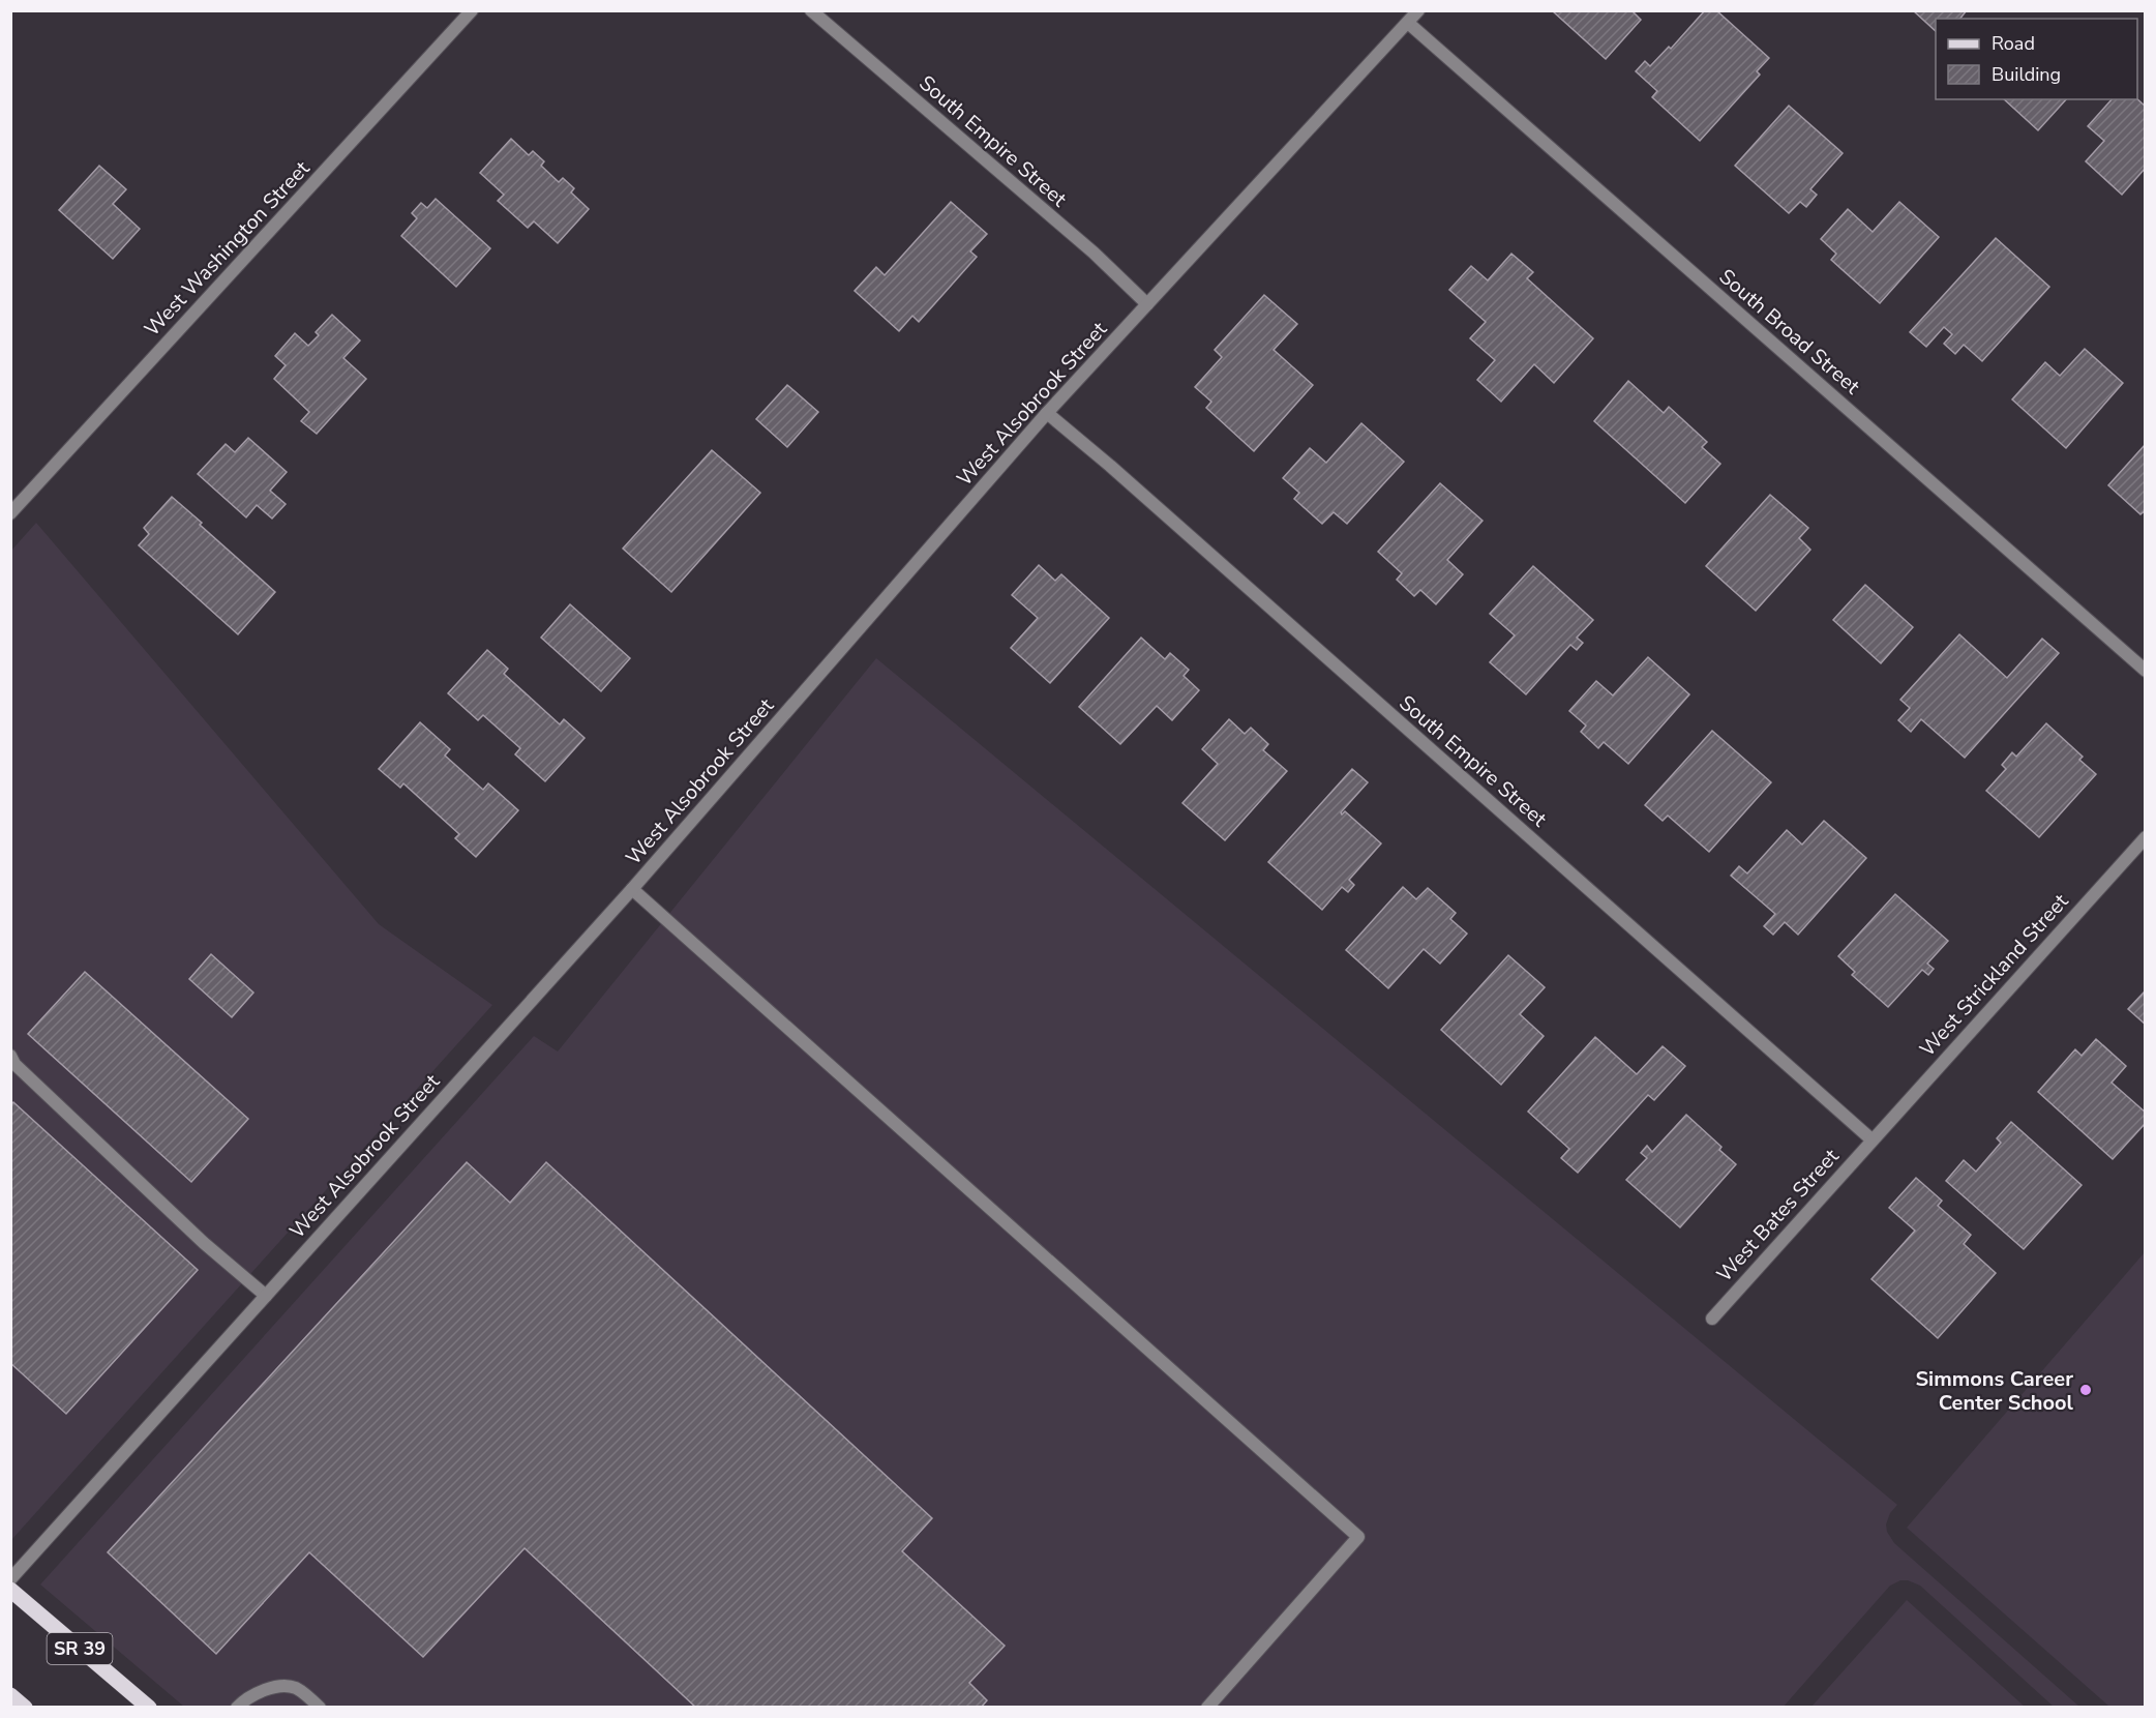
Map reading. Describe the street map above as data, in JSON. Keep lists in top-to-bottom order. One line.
{"streets":{"main road":["SR 39"],"street":["South Empire Street","West Washington Street","South Broad Street","West Alsobrook Street","West Strickland Street","West Bates Street"]},"crossings":[["South Empire Street","West Alsobrook Street"],["South Empire Street","West Strickland Street"],["South Empire Street","West Bates Street"],["South Broad Street","West Alsobrook Street"],["West Strickland Street","West Bates Street"]],"places":["Simmons Career Center School"],"legend":["Road","Building"]}
